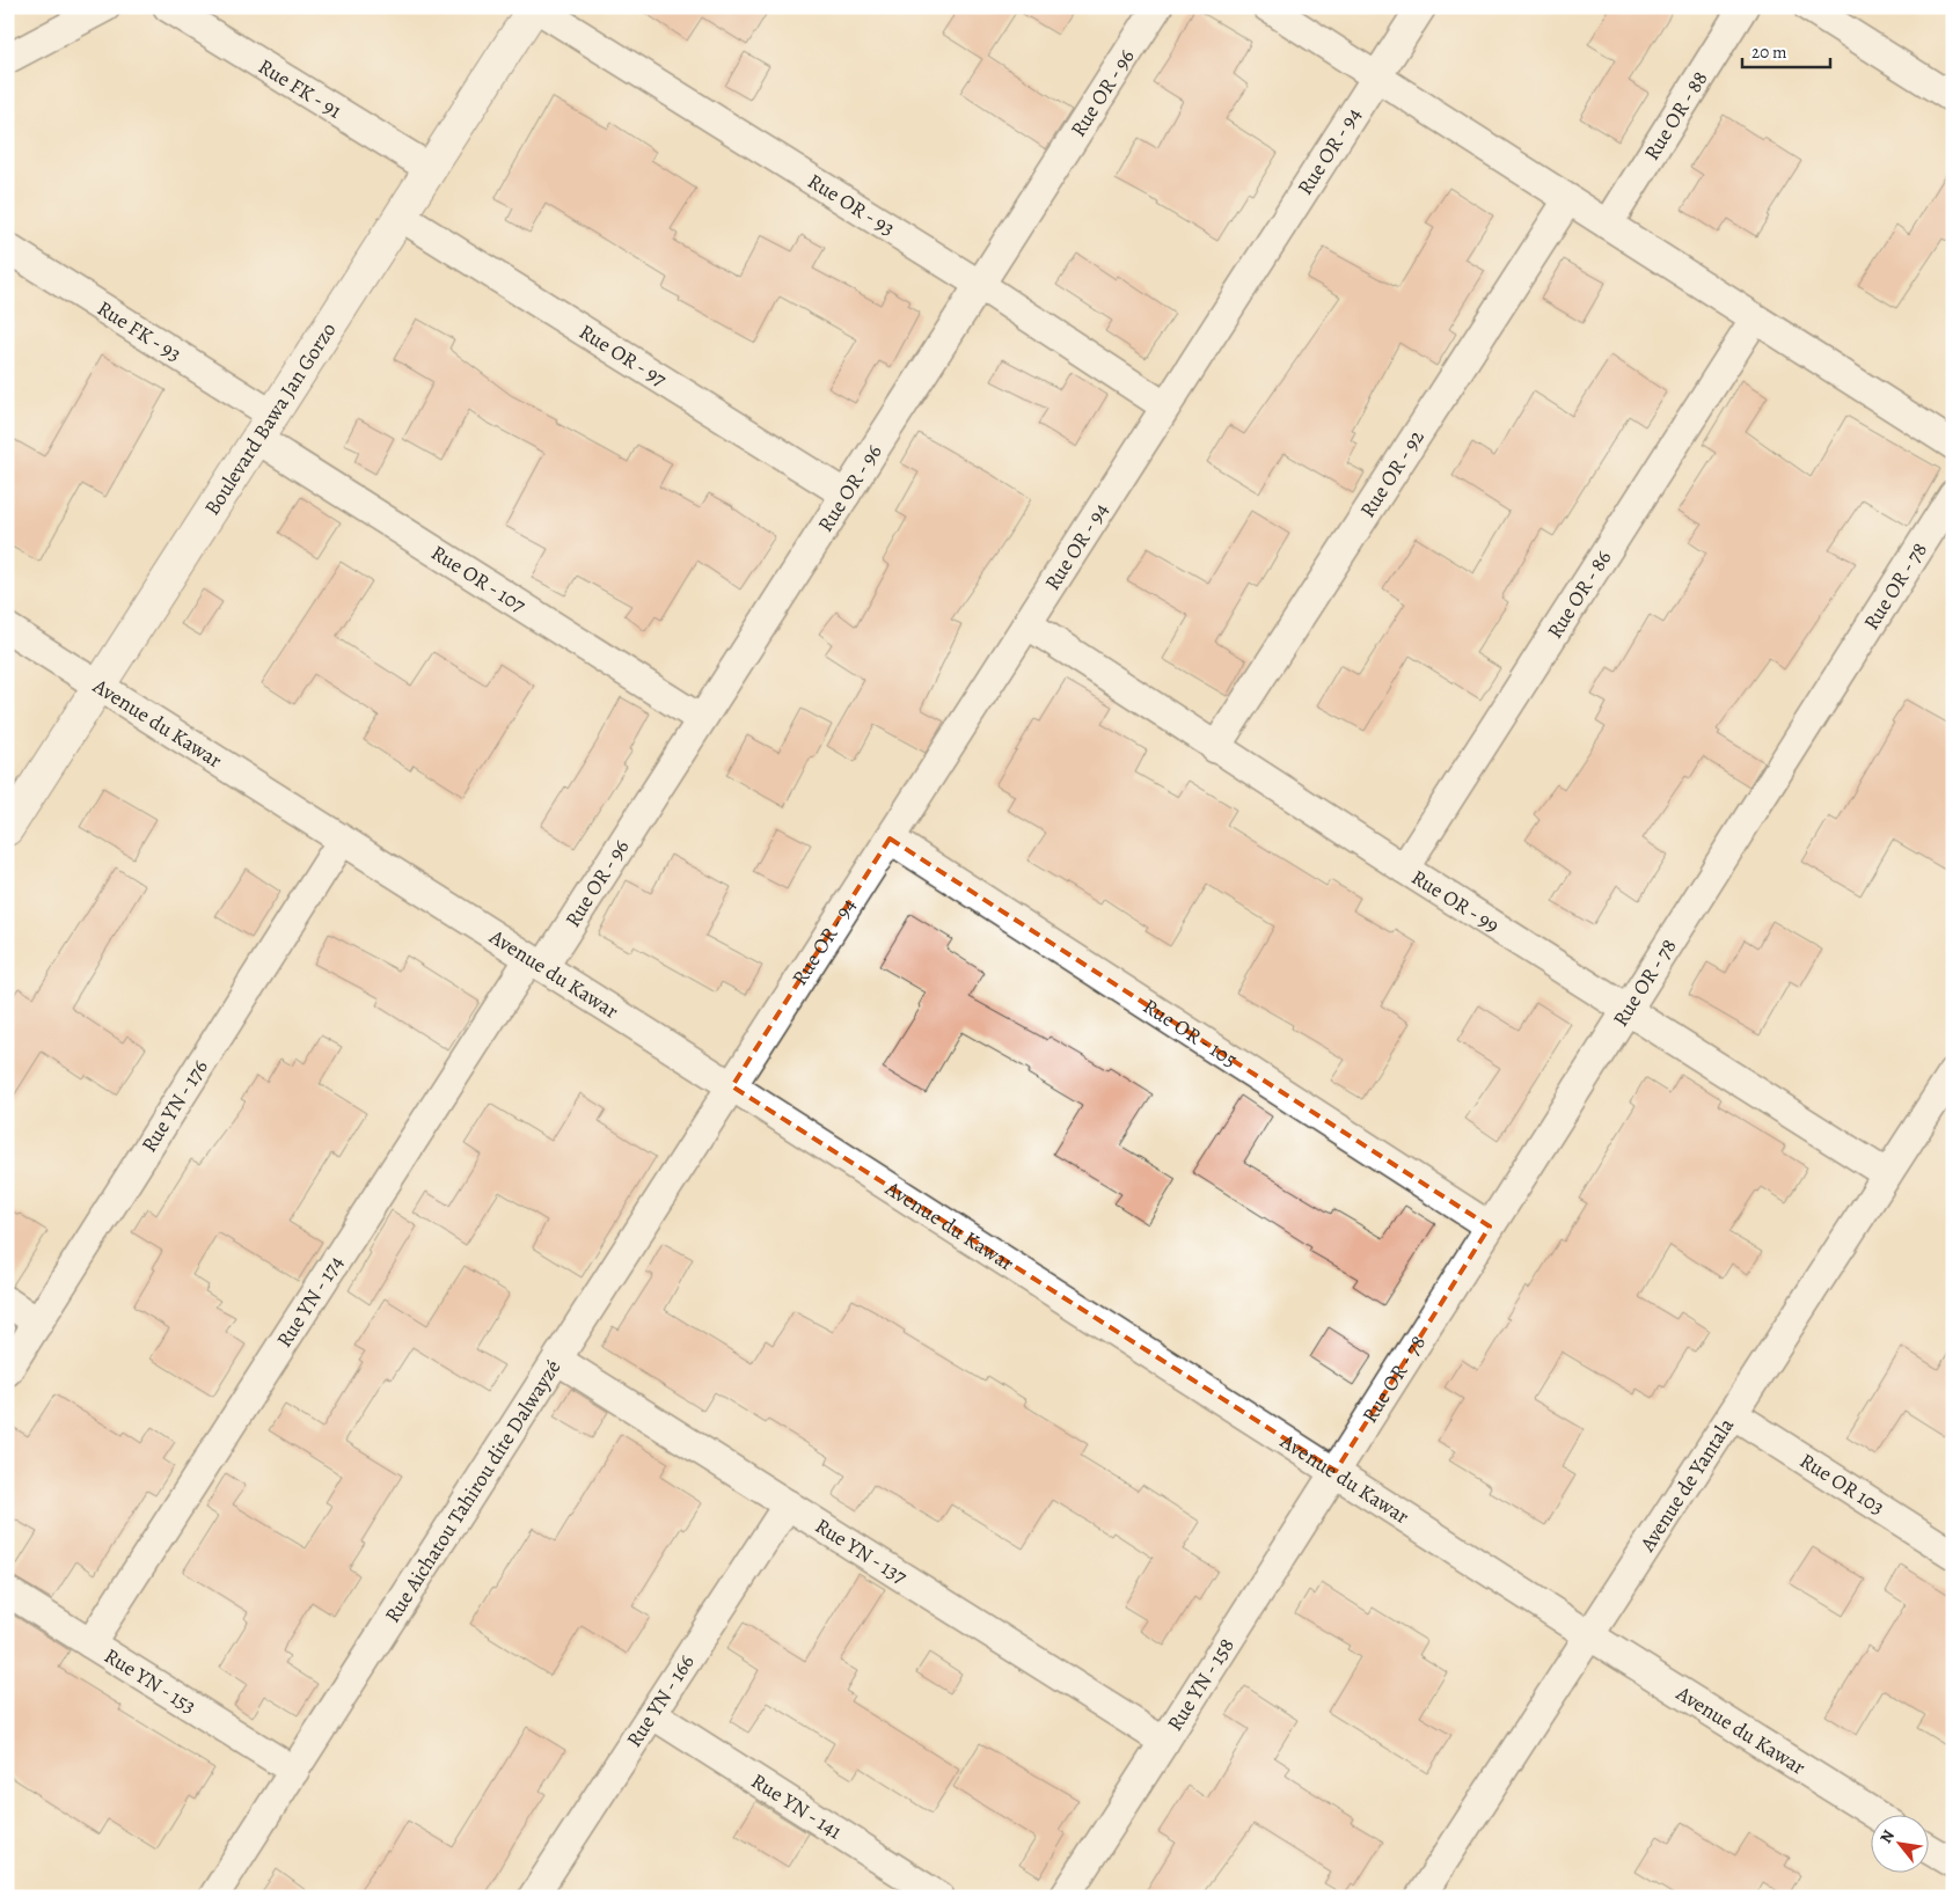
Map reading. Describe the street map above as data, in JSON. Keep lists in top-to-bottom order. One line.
{"streets":{"main road":["Boulevard Bawa Jan Gorzo"],"street":["Rue FK - 91","Rue OR - 96","Rue OR - 88","Rue OR - 94","Rue OR - 93","Rue FK - 93","Rue OR - 97","Rue OR - 92","Rue OR - 107","Rue OR - 78","Rue OR - 86","Avenue du Kawar","Rue OR - 99","Rue OR - 105","Rue YN - 176","Rue YN - 174","Avenue de Yantala","Rue OR 103","Rue Aichatou Tahirou dite Dalwayzé","Rue YN - 137","Rue YN - 153","Rue YN - 158","Rue YN - 166","Rue YN - 141"]},"crossings":[["Rue FK - 91","Boulevard Bawa Jan Gorzo"],["Rue OR - 96","Rue OR - 93"],["Rue OR - 96","Rue OR - 97"],["Rue OR - 96","Rue OR - 107"],["Rue OR - 96","Avenue du Kawar"],["Rue OR - 96","Rue YN - 174"],["Rue OR - 94","Rue OR - 93"],["Rue OR - 94","Avenue du Kawar"],["Rue OR - 94","Rue OR - 99"],["Rue OR - 94","Rue OR - 105"],["Rue OR - 94","Rue Aichatou Tahirou dite Dalwayzé"],["Rue OR - 93","Boulevard Bawa Jan Gorzo"],["Rue FK - 93","Boulevard Bawa Jan Gorzo"],["Rue FK - 93","Rue OR - 107"],["Rue OR - 97","Boulevard Bawa Jan Gorzo"],["Boulevard Bawa Jan Gorzo","Rue OR - 107"],["Boulevard Bawa Jan Gorzo","Avenue du Kawar"],["Rue OR - 92","Rue OR - 99"],["Rue OR - 78","Avenue du Kawar"],["Rue OR - 78","Rue OR - 99"],["Rue OR - 78","Rue OR - 105"],["Rue OR - 78","Rue YN - 158"],["Rue OR - 86","Rue OR - 99"],["Avenue du Kawar","Rue YN - 176"],["Avenue du Kawar","Rue YN - 174"],["Avenue du Kawar","Avenue de Yantala"],["Avenue du Kawar","Rue Aichatou Tahirou dite Dalwayzé"],["Avenue du Kawar","Rue YN - 158"],["Rue OR - 99","Avenue de Yantala"],["Rue YN - 174","Rue YN - 153"],["Avenue de Yantala","Rue OR 103"],["Rue Aichatou Tahirou dite Dalwayzé","Rue YN - 137"],["Rue Aichatou Tahirou dite Dalwayzé","Rue YN - 153"],["Rue YN - 137","Rue YN - 158"],["Rue YN - 137","Rue YN - 166"],["Rue YN - 166","Rue YN - 141"]],"scale_bar":"20 m","north":"top left"}
